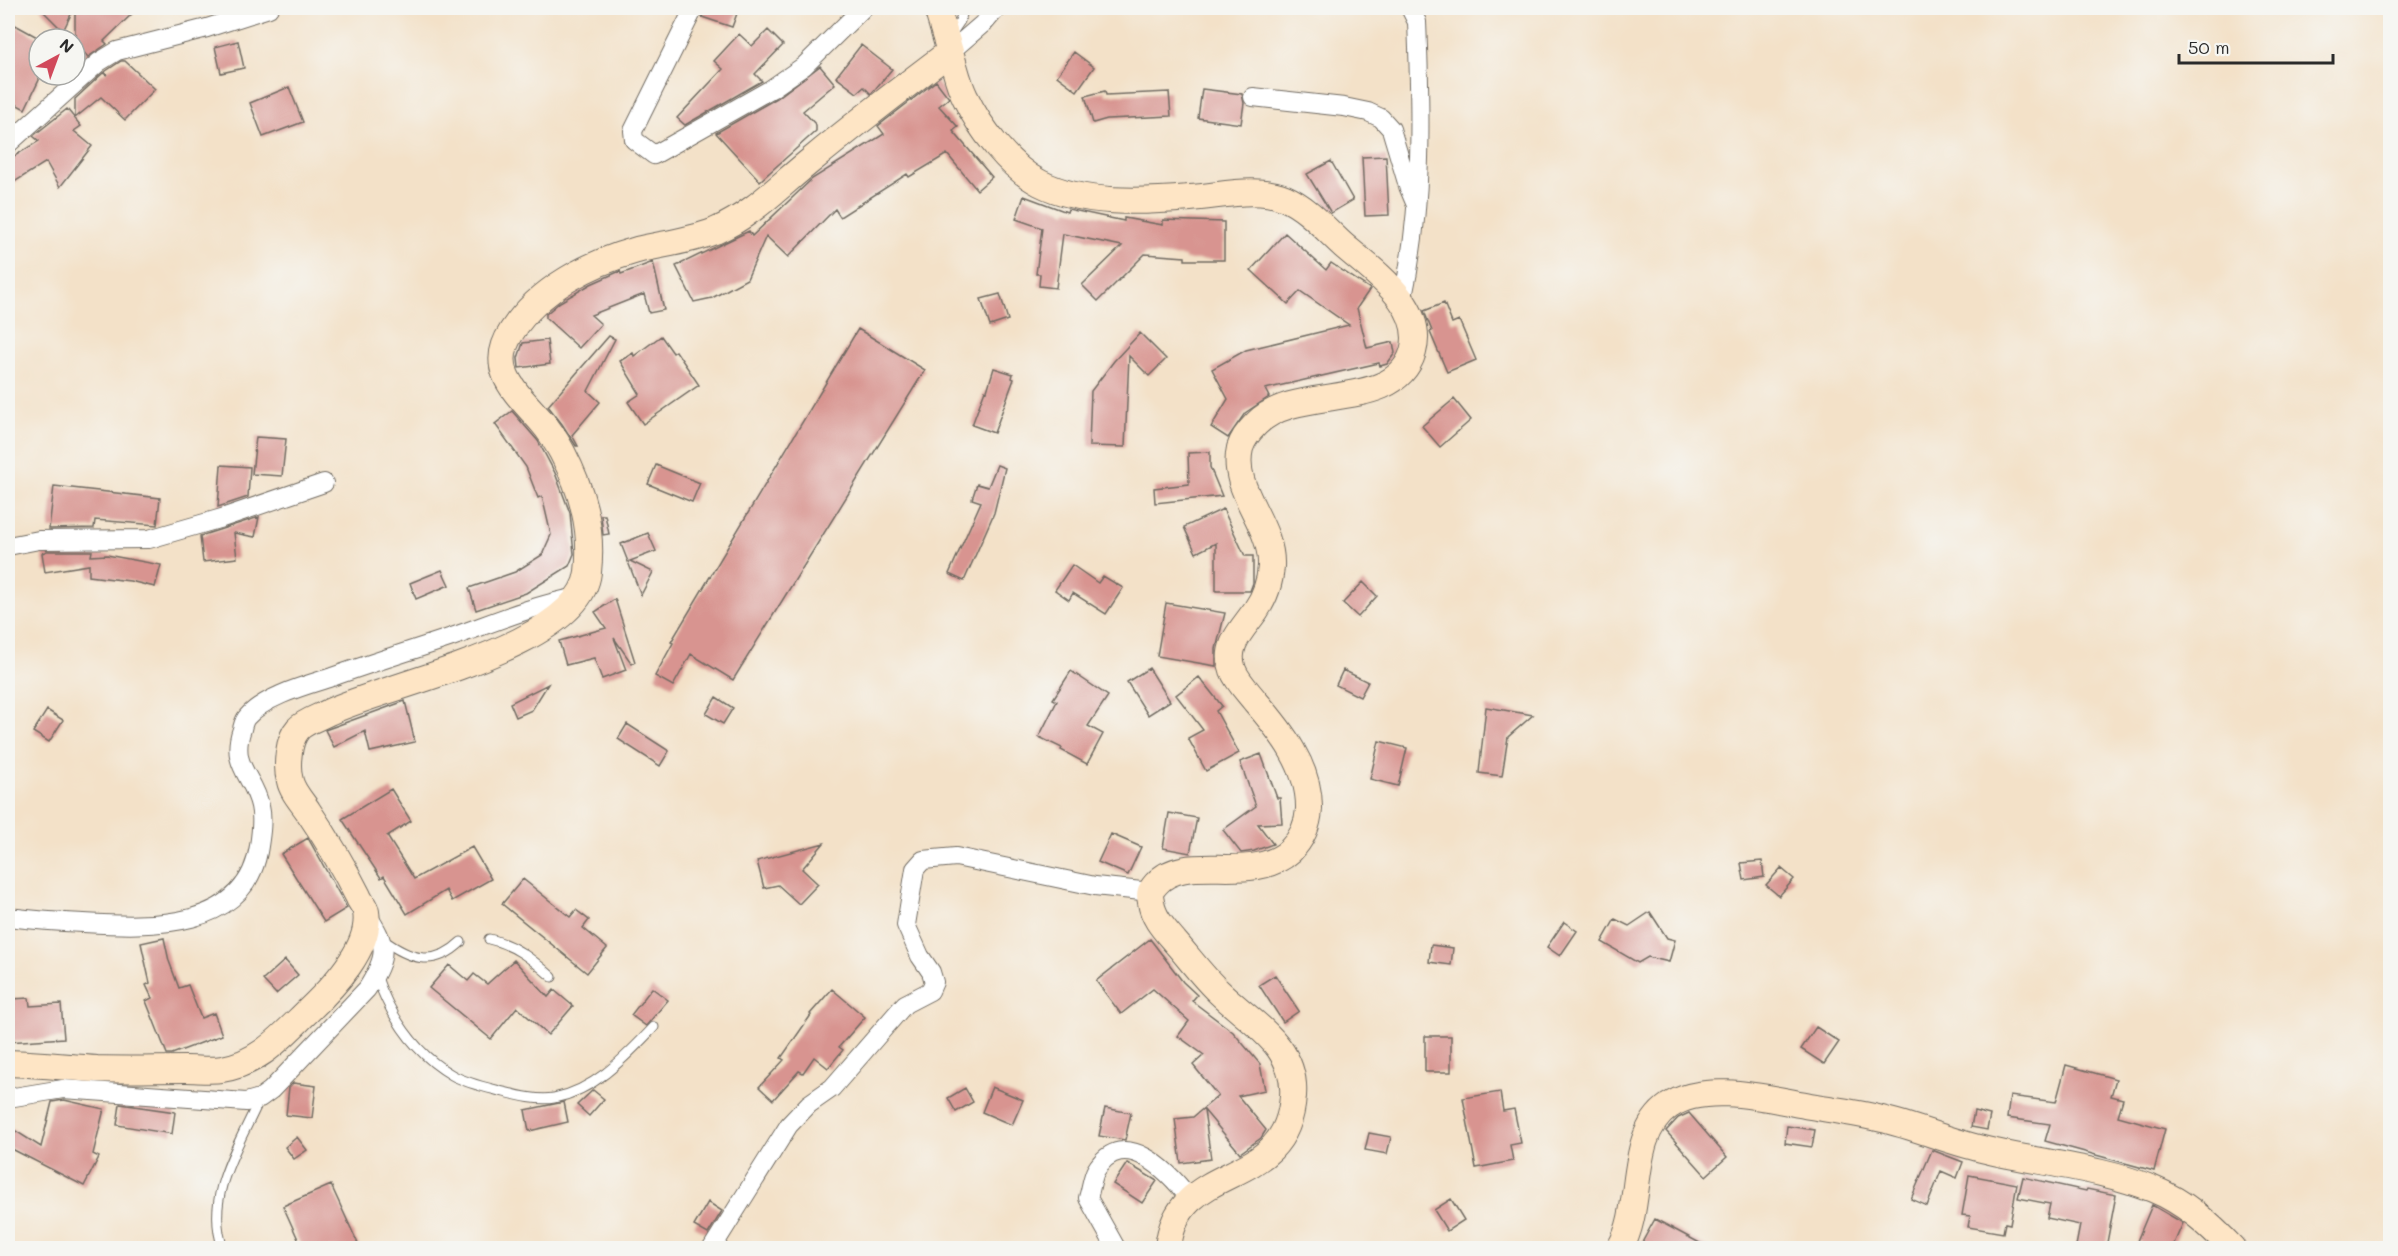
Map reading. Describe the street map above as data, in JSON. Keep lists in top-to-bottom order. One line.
{"scale_bar":"50 m","north":"top right"}
